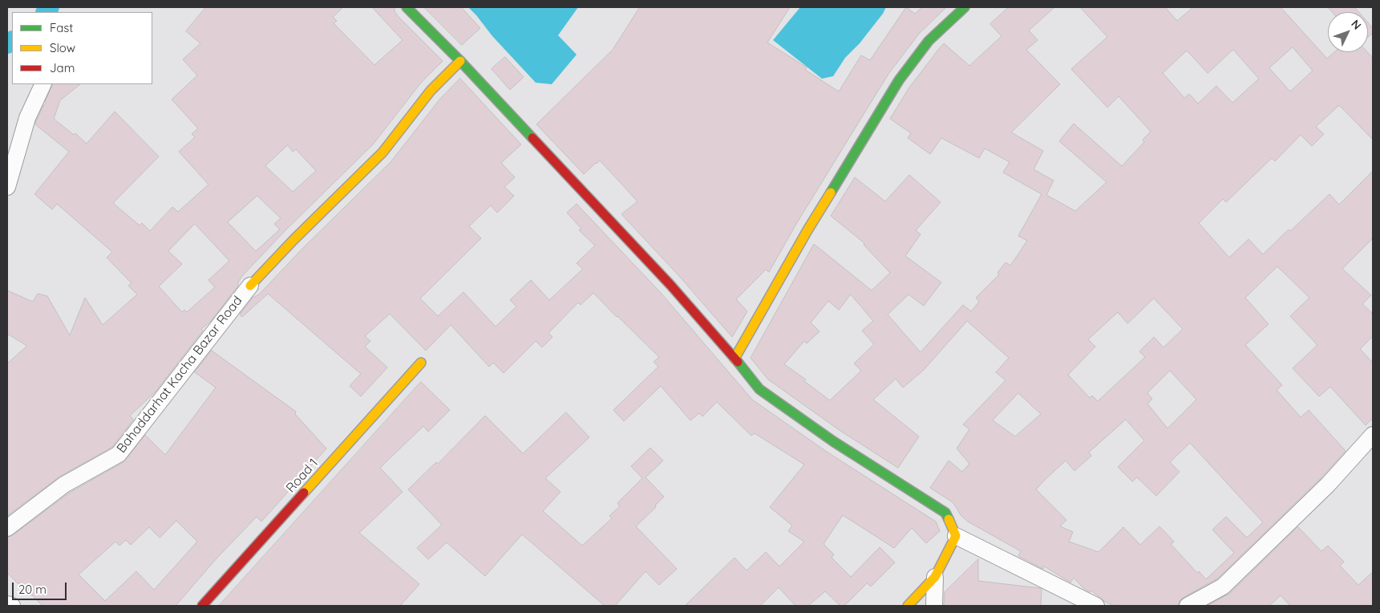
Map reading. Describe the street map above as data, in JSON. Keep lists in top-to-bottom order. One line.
{"streets":{"street":["Bahaddarhat Kacha Bazar Road","Road 1"]},"legend":["Fast","Slow","Jam"],"scale_bar":"20 m","north":"top right"}
